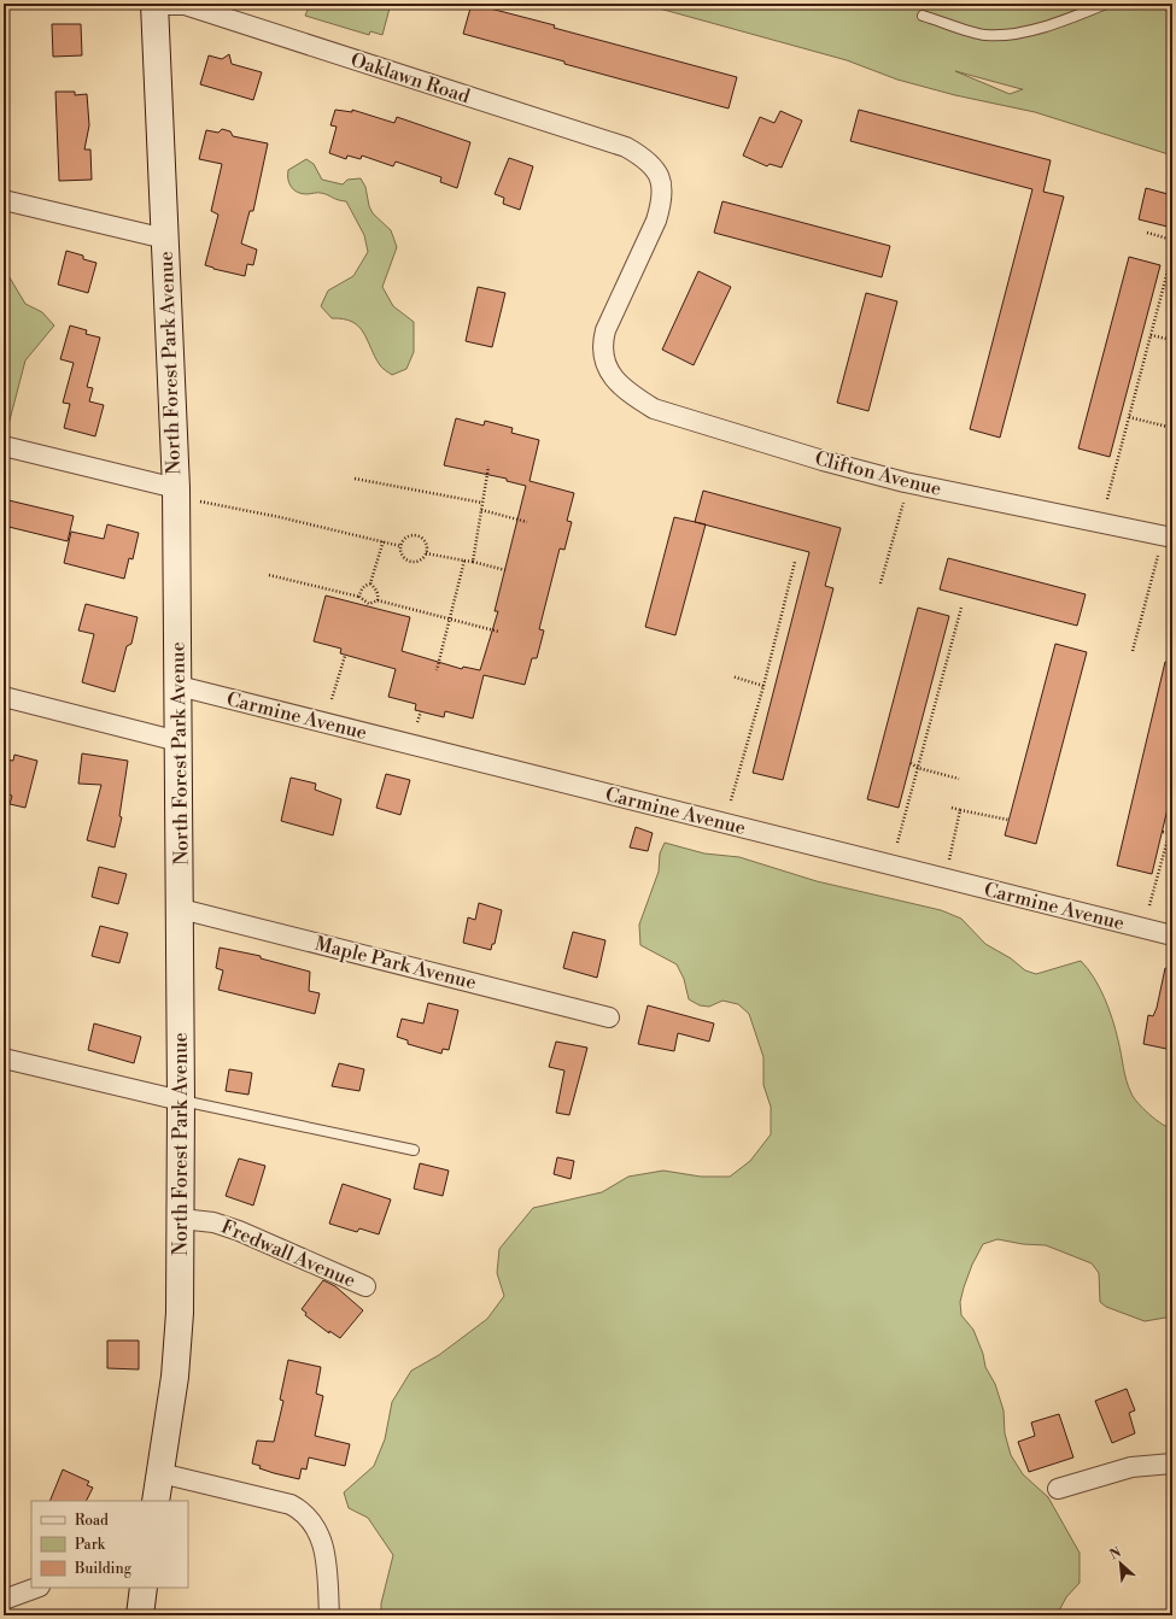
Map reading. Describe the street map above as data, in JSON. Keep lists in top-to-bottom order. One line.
{"streets":{"main road":["North Forest Park Avenue"],"street":["Oaklawn Road","Clifton Avenue","Carmine Avenue","Maple Park Avenue","Fredwall Avenue"]},"crossings":[["Oaklawn Road","North Forest Park Avenue"],["Oaklawn Road","Clifton Avenue"],["North Forest Park Avenue","Carmine Avenue"],["North Forest Park Avenue","Maple Park Avenue"],["North Forest Park Avenue","Fredwall Avenue"]],"legend":["Road","Park","Building"],"north":"top left"}
